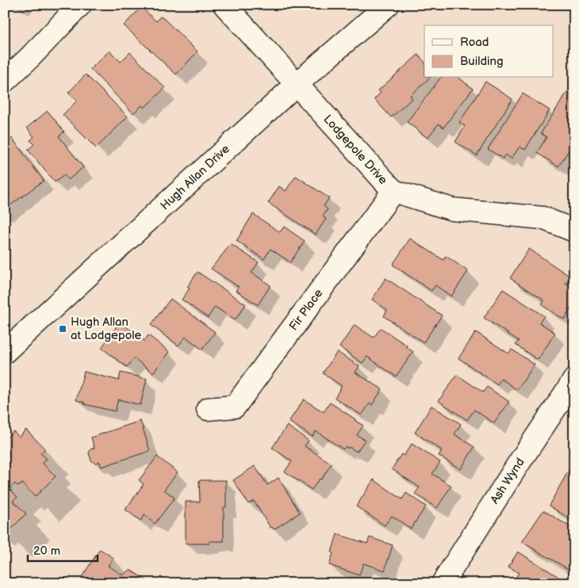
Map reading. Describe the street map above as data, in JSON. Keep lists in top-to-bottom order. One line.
{"streets":{"street":["Lodgepole Drive","Hugh Allan Drive","Fir Place","Ash Wynd"]},"crossings":[["Lodgepole Drive","Hugh Allan Drive"],["Lodgepole Drive","Fir Place"]],"places":{"transit":["Hugh Allan at Lodgepole"]},"legend":["Road","Building"],"scale_bar":"20 m"}
